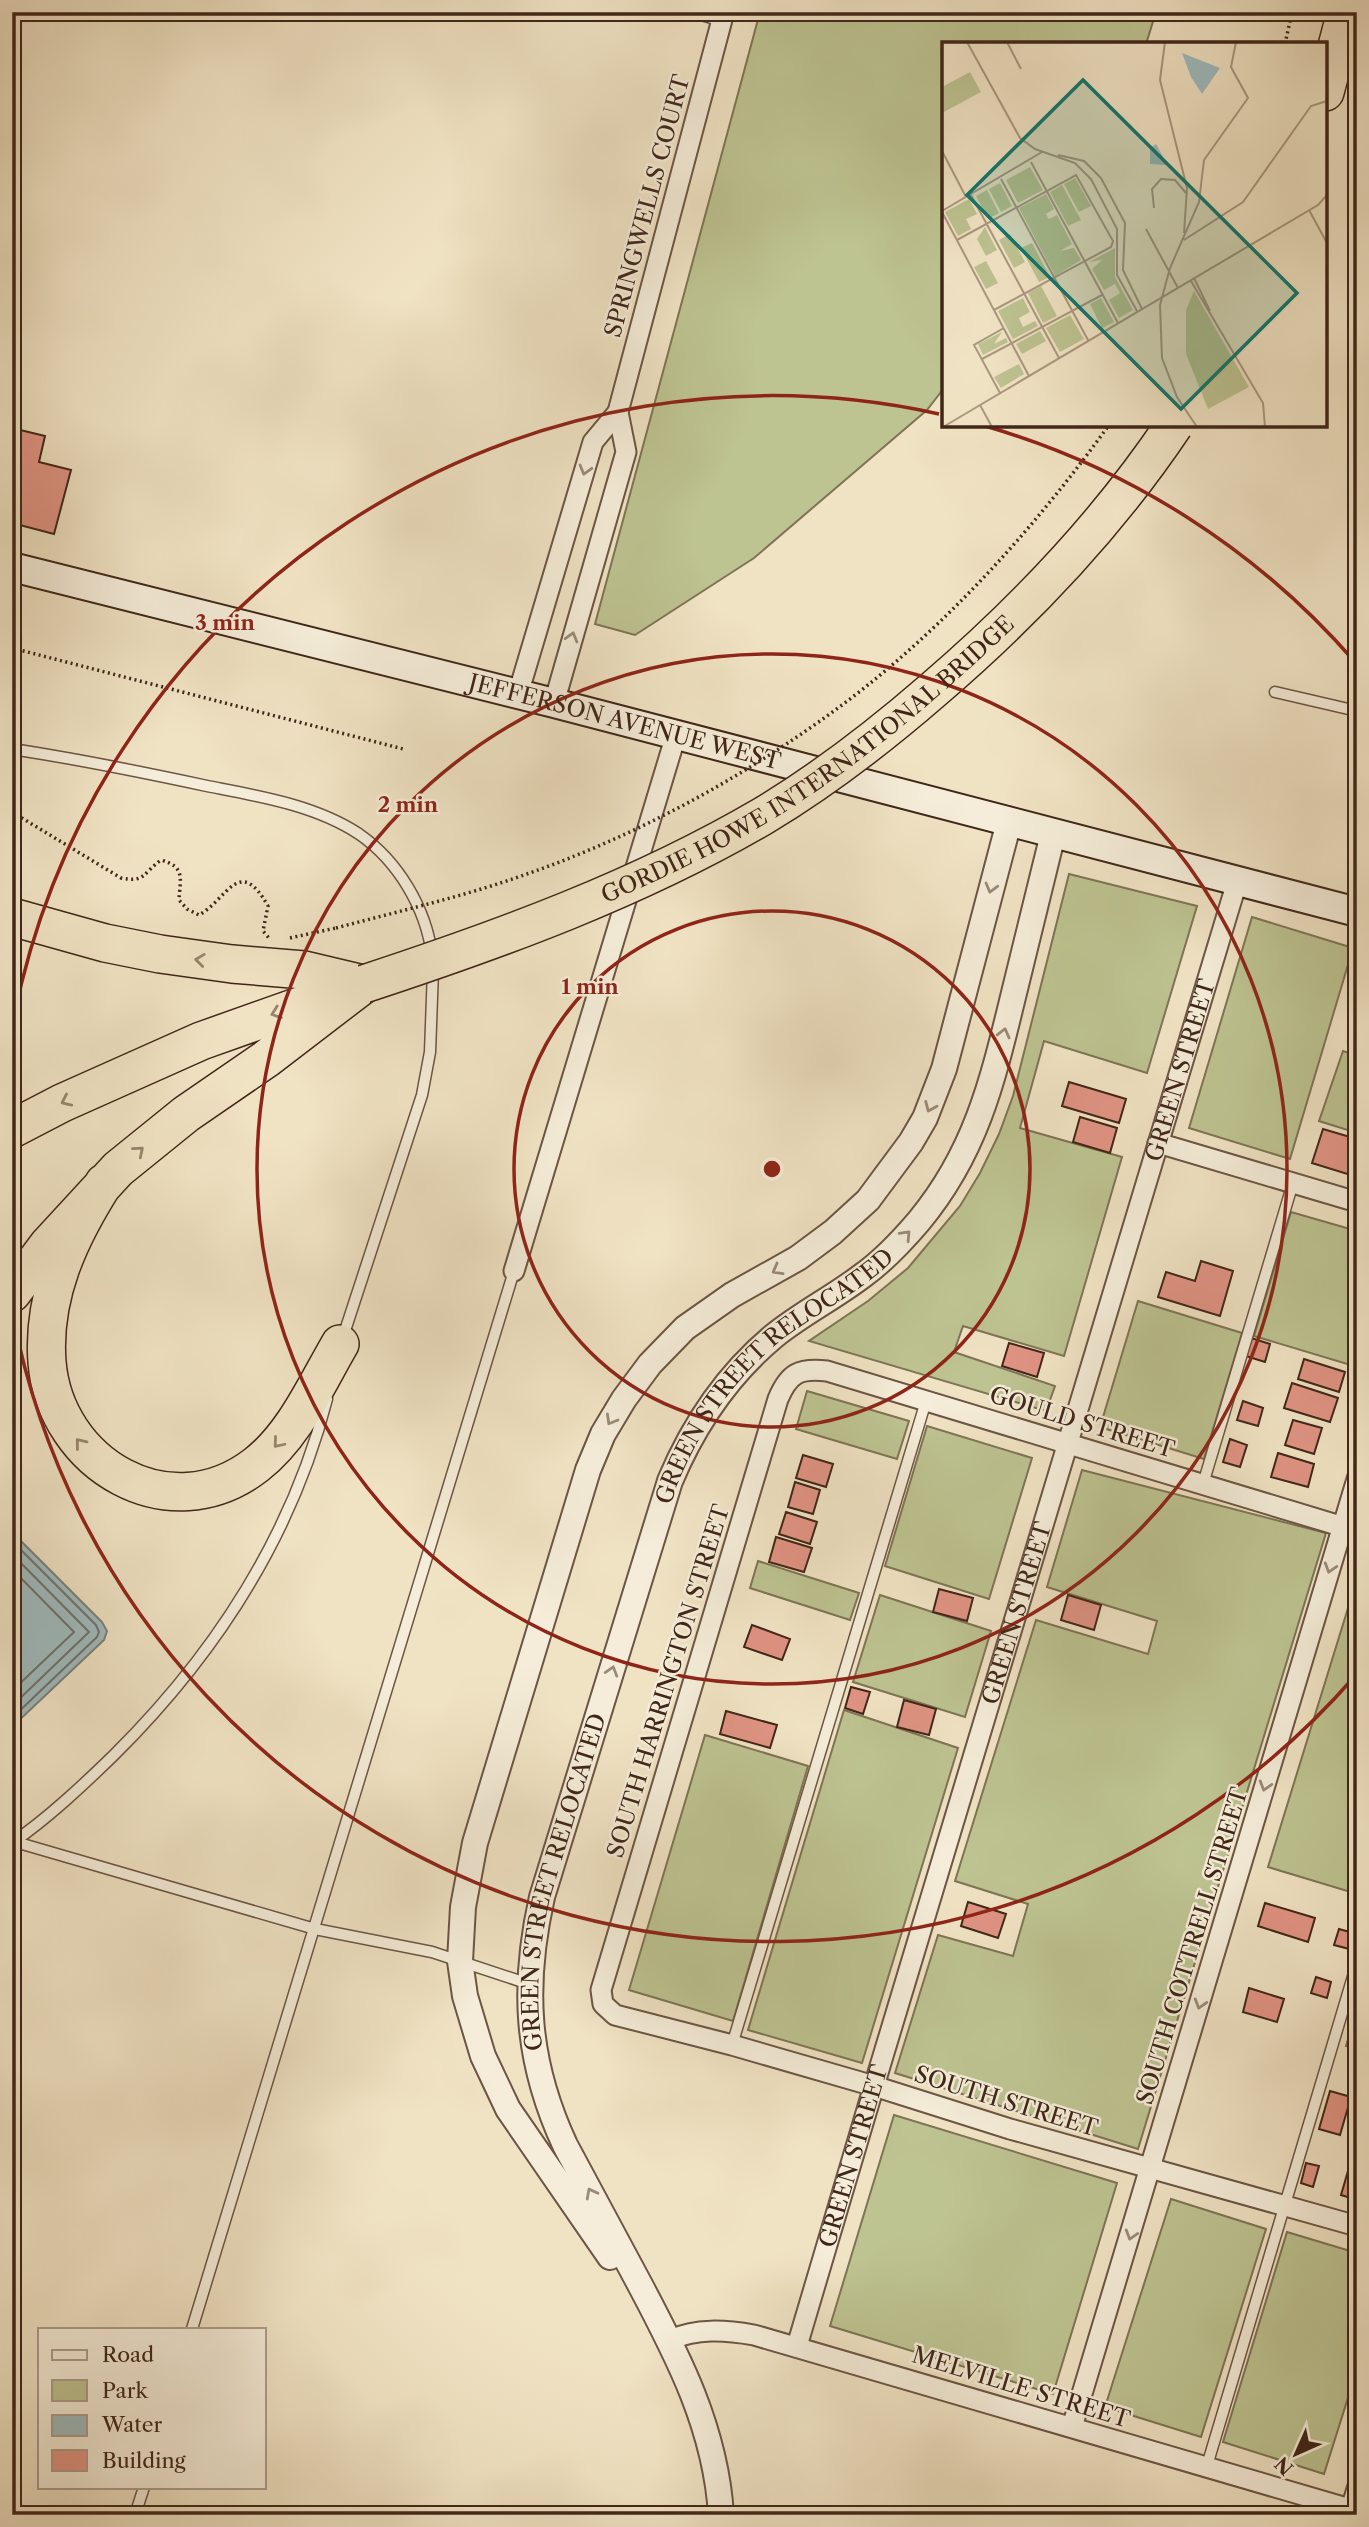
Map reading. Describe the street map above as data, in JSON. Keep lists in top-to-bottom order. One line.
{"streets":{"highway":["GORDIE HOWE INTERNATIONAL BRIDGE"],"main road":["JEFFERSON AVENUE WEST"],"street":["SPRINGWELLS COURT","GREEN STREET","GREEN STREET RELOCATED","GOULD STREET","SOUTH HARRINGTON STREET","SOUTH COTTRELL STREET","SOUTH STREET","MELVILLE STREET"]},"crossings":[["SPRINGWELLS COURT","JEFFERSON AVENUE WEST"],["JEFFERSON AVENUE WEST","GREEN STREET"],["JEFFERSON AVENUE WEST","GREEN STREET RELOCATED"],["GREEN STREET","GOULD STREET"],["GREEN STREET","SOUTH STREET"],["GREEN STREET","MELVILLE STREET"],["GREEN STREET RELOCATED","MELVILLE STREET"],["GOULD STREET","SOUTH HARRINGTON STREET"],["GOULD STREET","SOUTH COTTRELL STREET"],["SOUTH HARRINGTON STREET","SOUTH STREET"],["SOUTH COTTRELL STREET","SOUTH STREET"],["SOUTH COTTRELL STREET","MELVILLE STREET"]],"one_way":["SOUTH COTTRELL STREET"],"legend":["Road","Park","Water","Building"],"north":"bottom left","rings":["3 min","2 min","1 min"]}
